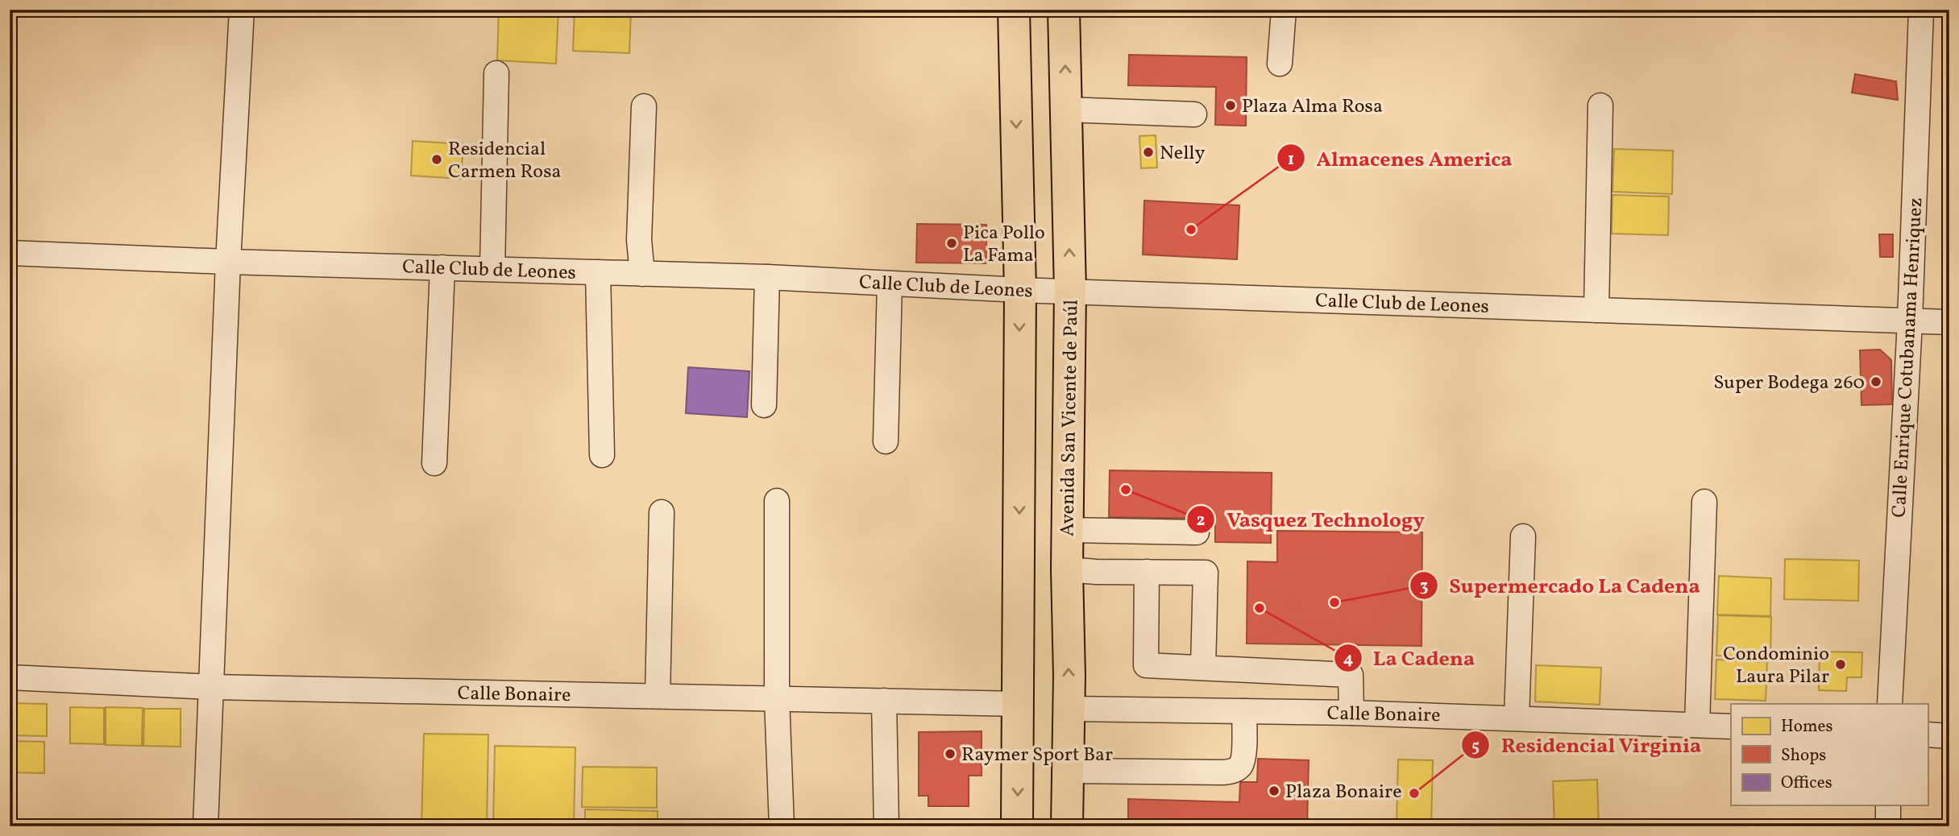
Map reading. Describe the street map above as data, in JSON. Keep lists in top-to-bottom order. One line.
{"streets":{"main road":["Avenida San Vicente de Paúl"],"street":["Calle Club de Leones","Calle Enrique Cotubanama Henriquez","Calle Bonaire"]},"crossings":[["Calle Club de Leones","Calle Enrique Cotubanama Henriquez"],["Calle Club de Leones","Avenida San Vicente de Paúl"],["Avenida San Vicente de Paúl","Calle Bonaire"]],"places":["Plaza Alma Rosa","Nelly","Residencial Carmen Rosa","Almacenes America","Pica Pollo La Fama","Super Bodega 260","Vasquez Technology","Supermercado La Cadena","La Cadena","Condominio Laura Pilar","Raymer Sport Bar","Plaza Bonaire","Residencial Virginia"],"legend":["Homes","Shops","Offices"]}
